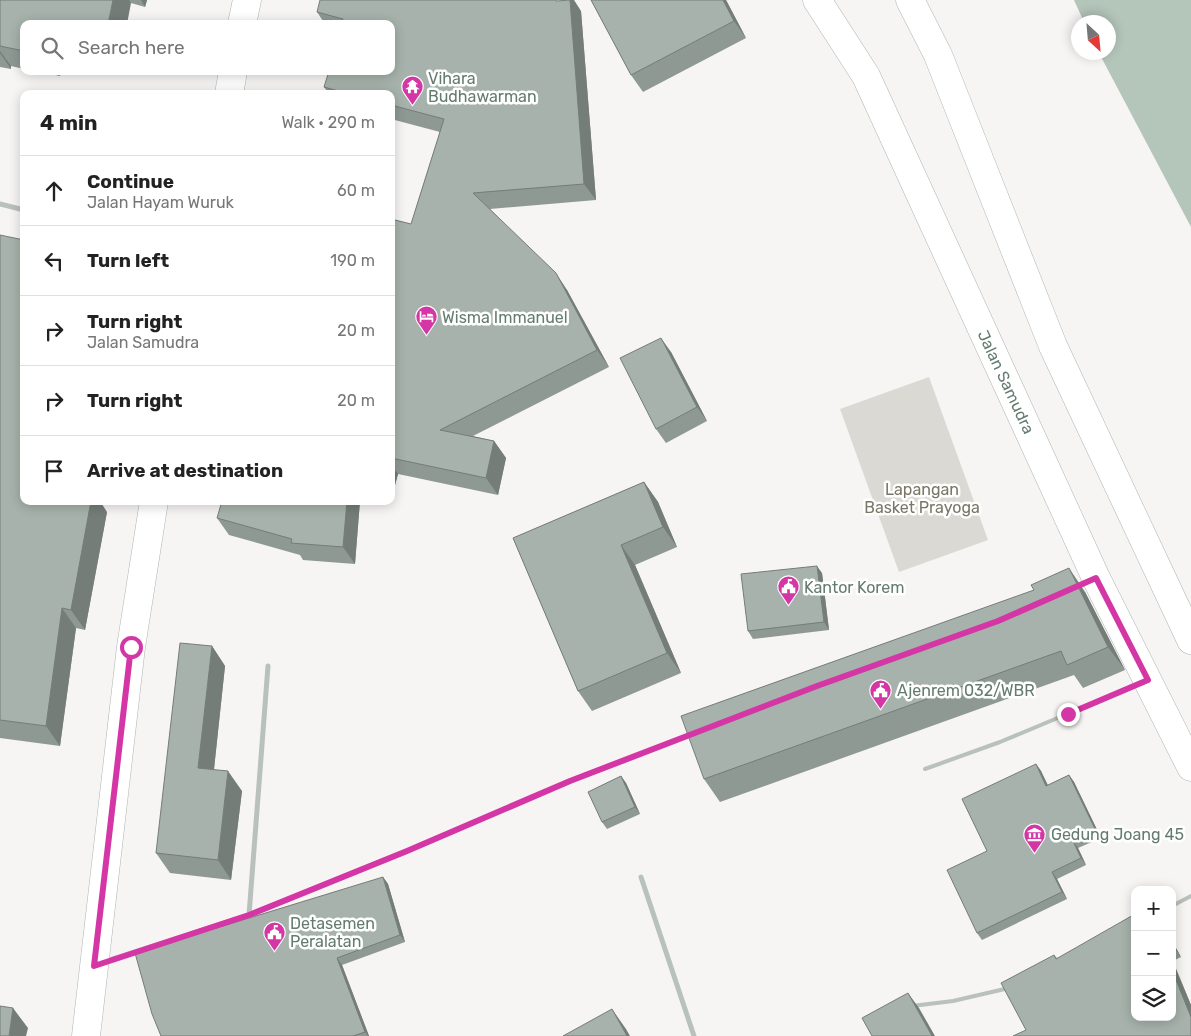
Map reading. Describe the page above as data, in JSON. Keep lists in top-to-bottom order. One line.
{"streets":{"main road":["Jalan Samudra"]},"parks":["Lapangan Basket Prayoga"],"places":{"temple":["Vihara Budhawarman"],"hotel":["Wisma Immanuel"],"public building":["Kantor Korem","Ajenrem 032/WBR","Detasemen Peralatan"],"museum":["Gedung Joang 45"]},"north":"bottom right","page":{"search":"Search here","heading":["4 min","Walk · 290 m"],"list":[["Continue","Jalan Hayam Wuruk","60 m"],["Turn left","190 m"],["Turn right","Jalan Samudra","20 m"],["Turn right","20 m"],"Arrive at destination"],"map_buttons":["+","−"]}}
